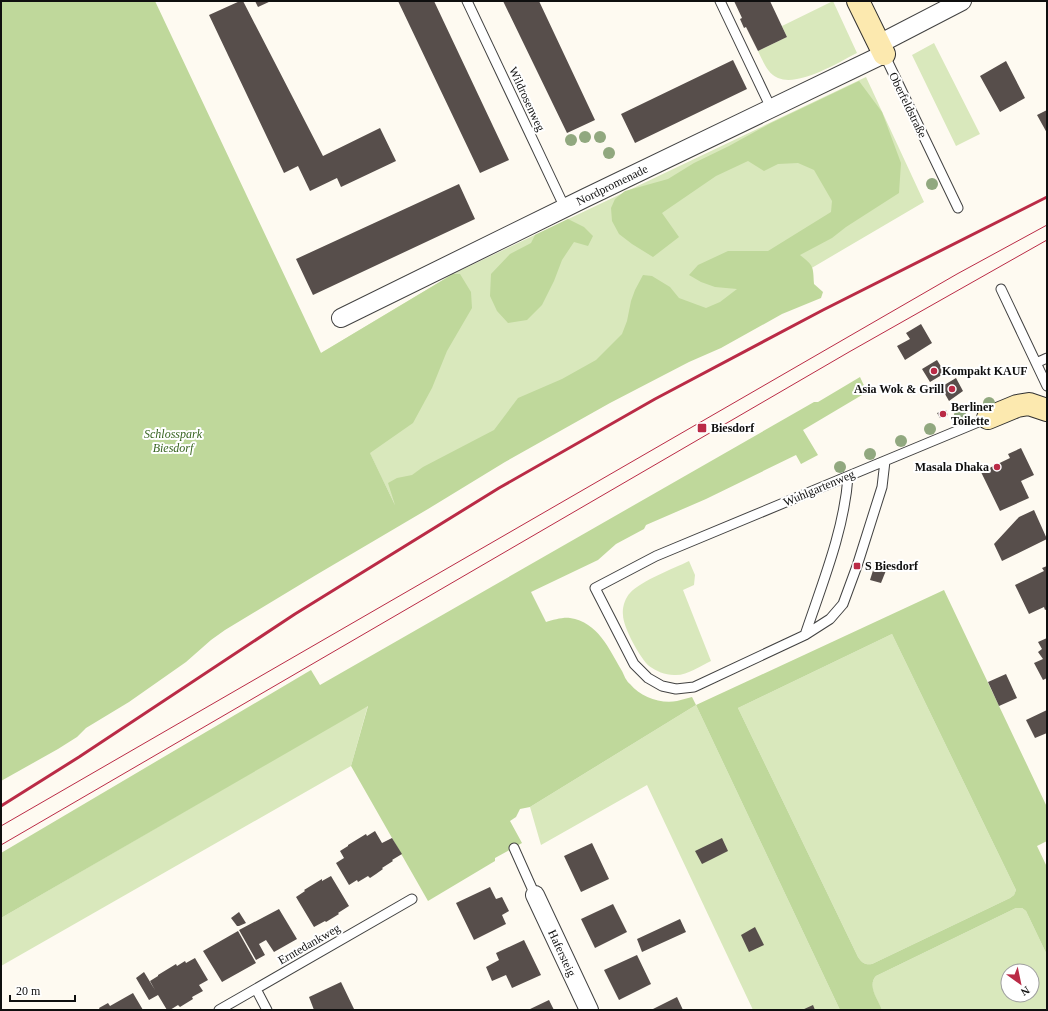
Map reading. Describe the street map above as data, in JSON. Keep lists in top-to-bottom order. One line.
{"streets":{"street":["Oberfeldstraße","Nordpromenade","Wuhlgartenweg","Hafersteig"],"lane":["Wildrosenweg","Erntedankweg"]},"crossings":[["Wildrosenweg","Nordpromenade"],["Oberfeldstraße","Nordpromenade"]],"parks":["Schlosspark Biesdorf"],"places":{"other":["Kompakt KAUF","Asia Wok & Grill","Berliner Toilette","Masala Dhaka"],"transit":["Biesdorf","S Biesdorf"]},"scale_bar":"20 m","north":"bottom right"}
